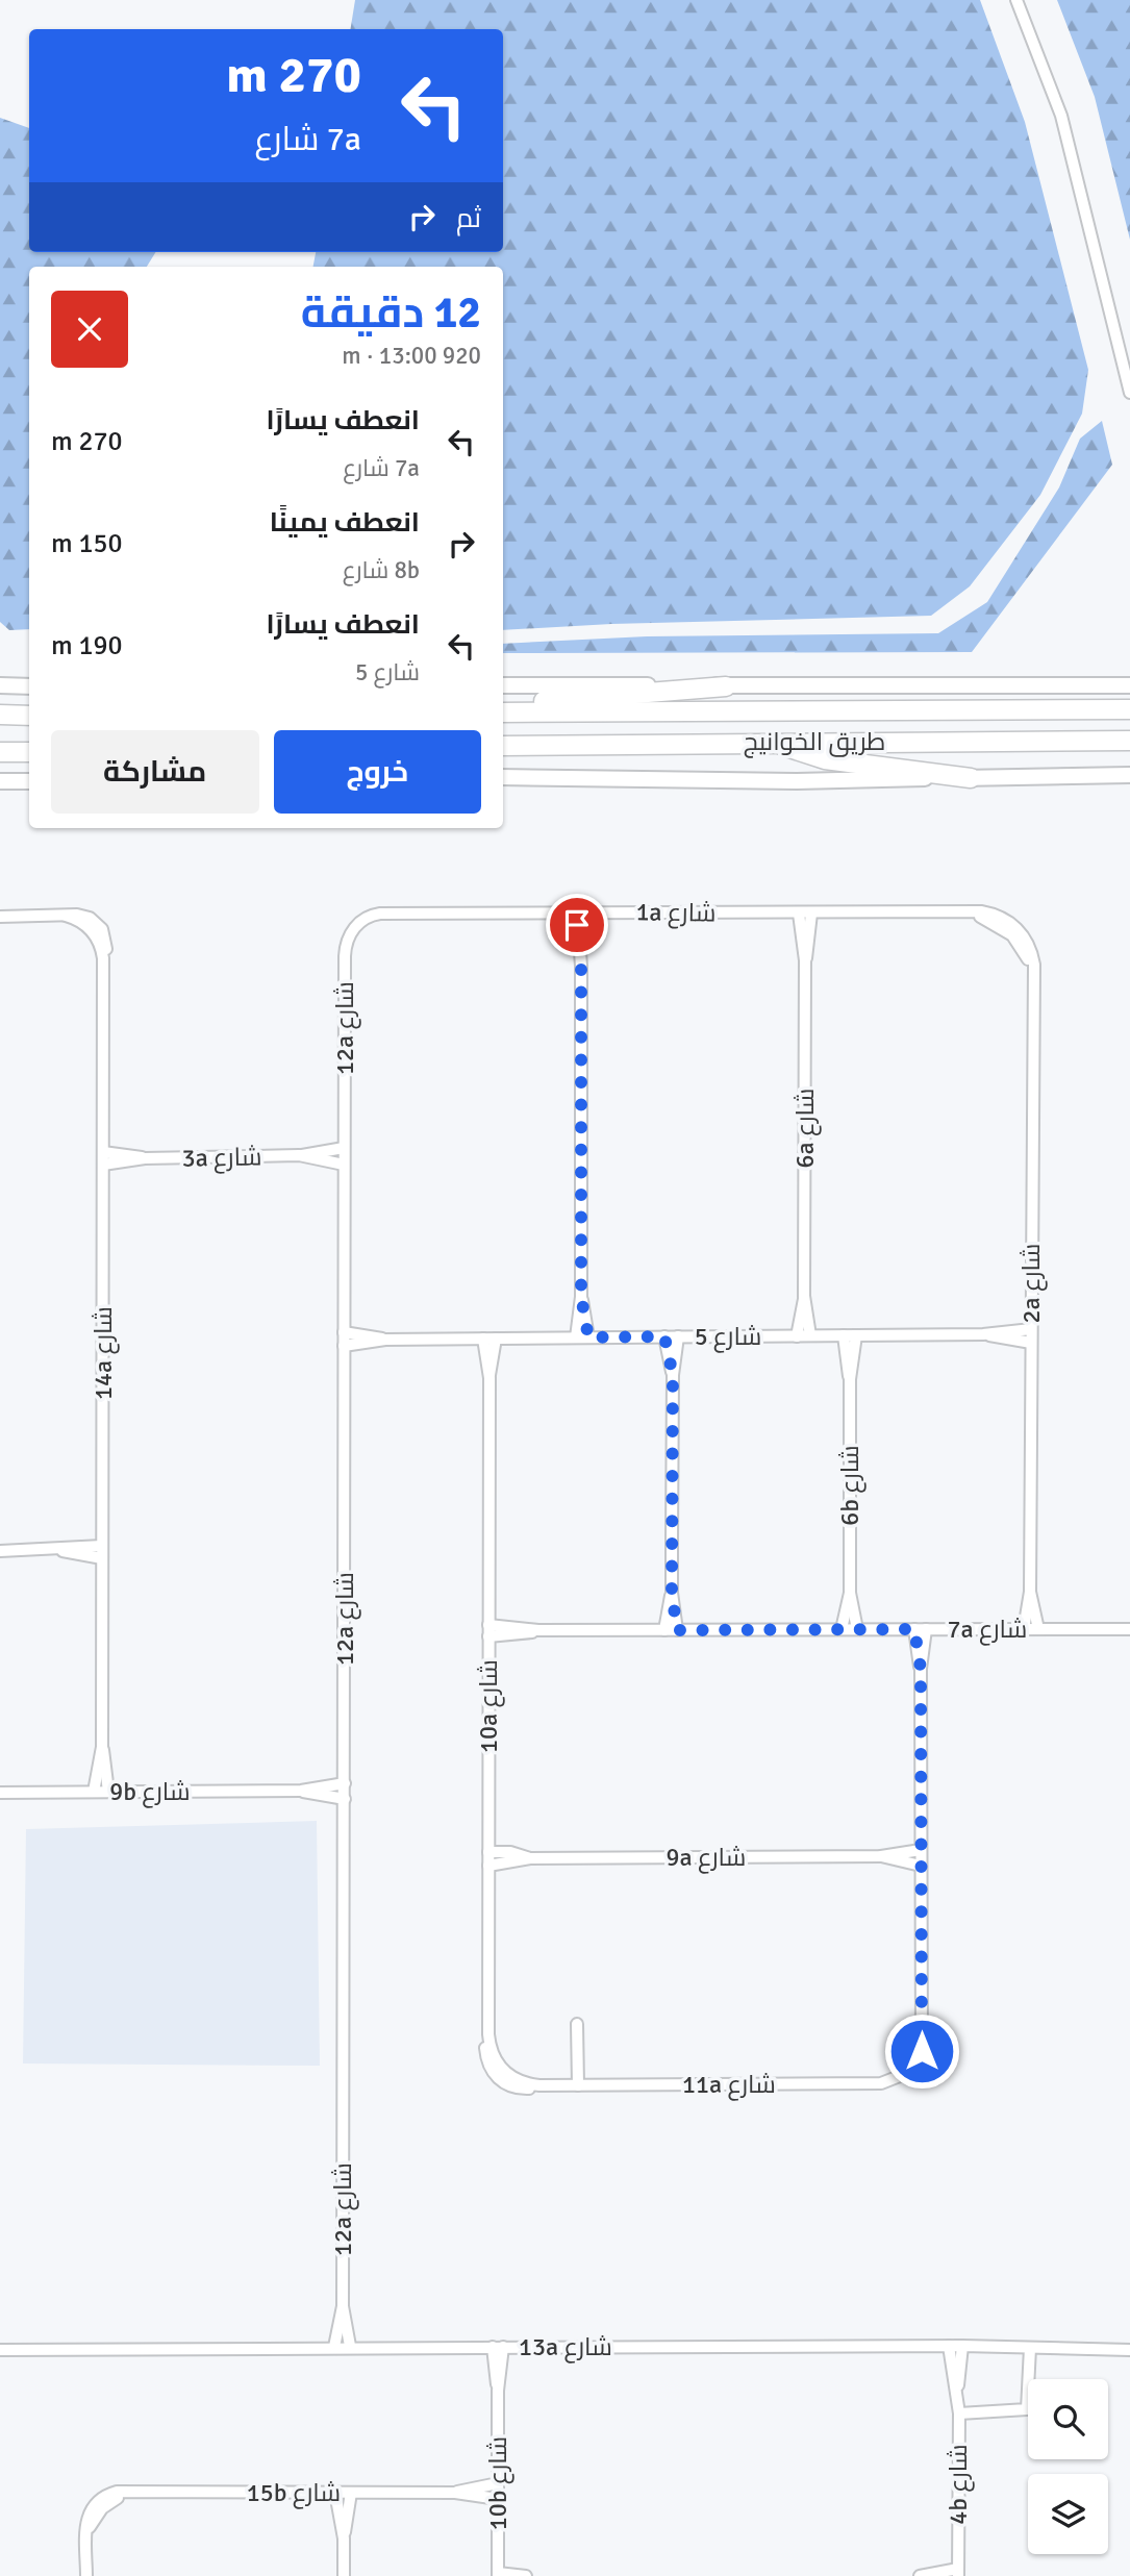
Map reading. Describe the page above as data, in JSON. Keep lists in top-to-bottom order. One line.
{"streets":{"highway":["طريق الخوانيج"],"street":["1a شارع","12a شارع","6a شارع","3a شارع","2a شارع","شارع 5","14a شارع","6b شارع","7a شارع","10a شارع","9b شارع","9a شارع","11a شارع","13a شارع","10b شارع","4b شارع","15b شارع"]},"crossings":[["1a شارع","12a شارع"],["1a شارع","6a شارع"],["1a شارع","2a شارع"],["12a شارع","3a شارع"],["12a شارع","شارع 5"],["12a شارع","9b شارع"],["12a شارع","13a شارع"],["6a شارع","شارع 5"],["3a شارع","14a شارع"],["2a شارع","شارع 5"],["2a شارع","7a شارع"],["شارع 5","6b شارع"],["شارع 5","10a شارع"],["14a شارع","9b شارع"],["6b شارع","7a شارع"],["7a شارع","10a شارع"],["10a شارع","9a شارع"],["10a شارع","11a شارع"],["9a شارع","11a شارع"],["13a شارع","10b شارع"],["13a شارع","4b شارع"],["10b شارع","15b شارع"]],"page":{"turn":["270 m","7a شارع"],"then":"ثم","heading":["12 دقيقة","920 m · 13:00"],"list":[{"name":"انعطف يسارًا","note":"7a شارع","value":"270 m"},{"name":"انعطف يمينًا","note":"8b شارع","value":"150 m"},{"name":"انعطف يسارًا","note":"شارع 5","value":"190 m"}],"buttons":["خروج","مشاركة"]}}
